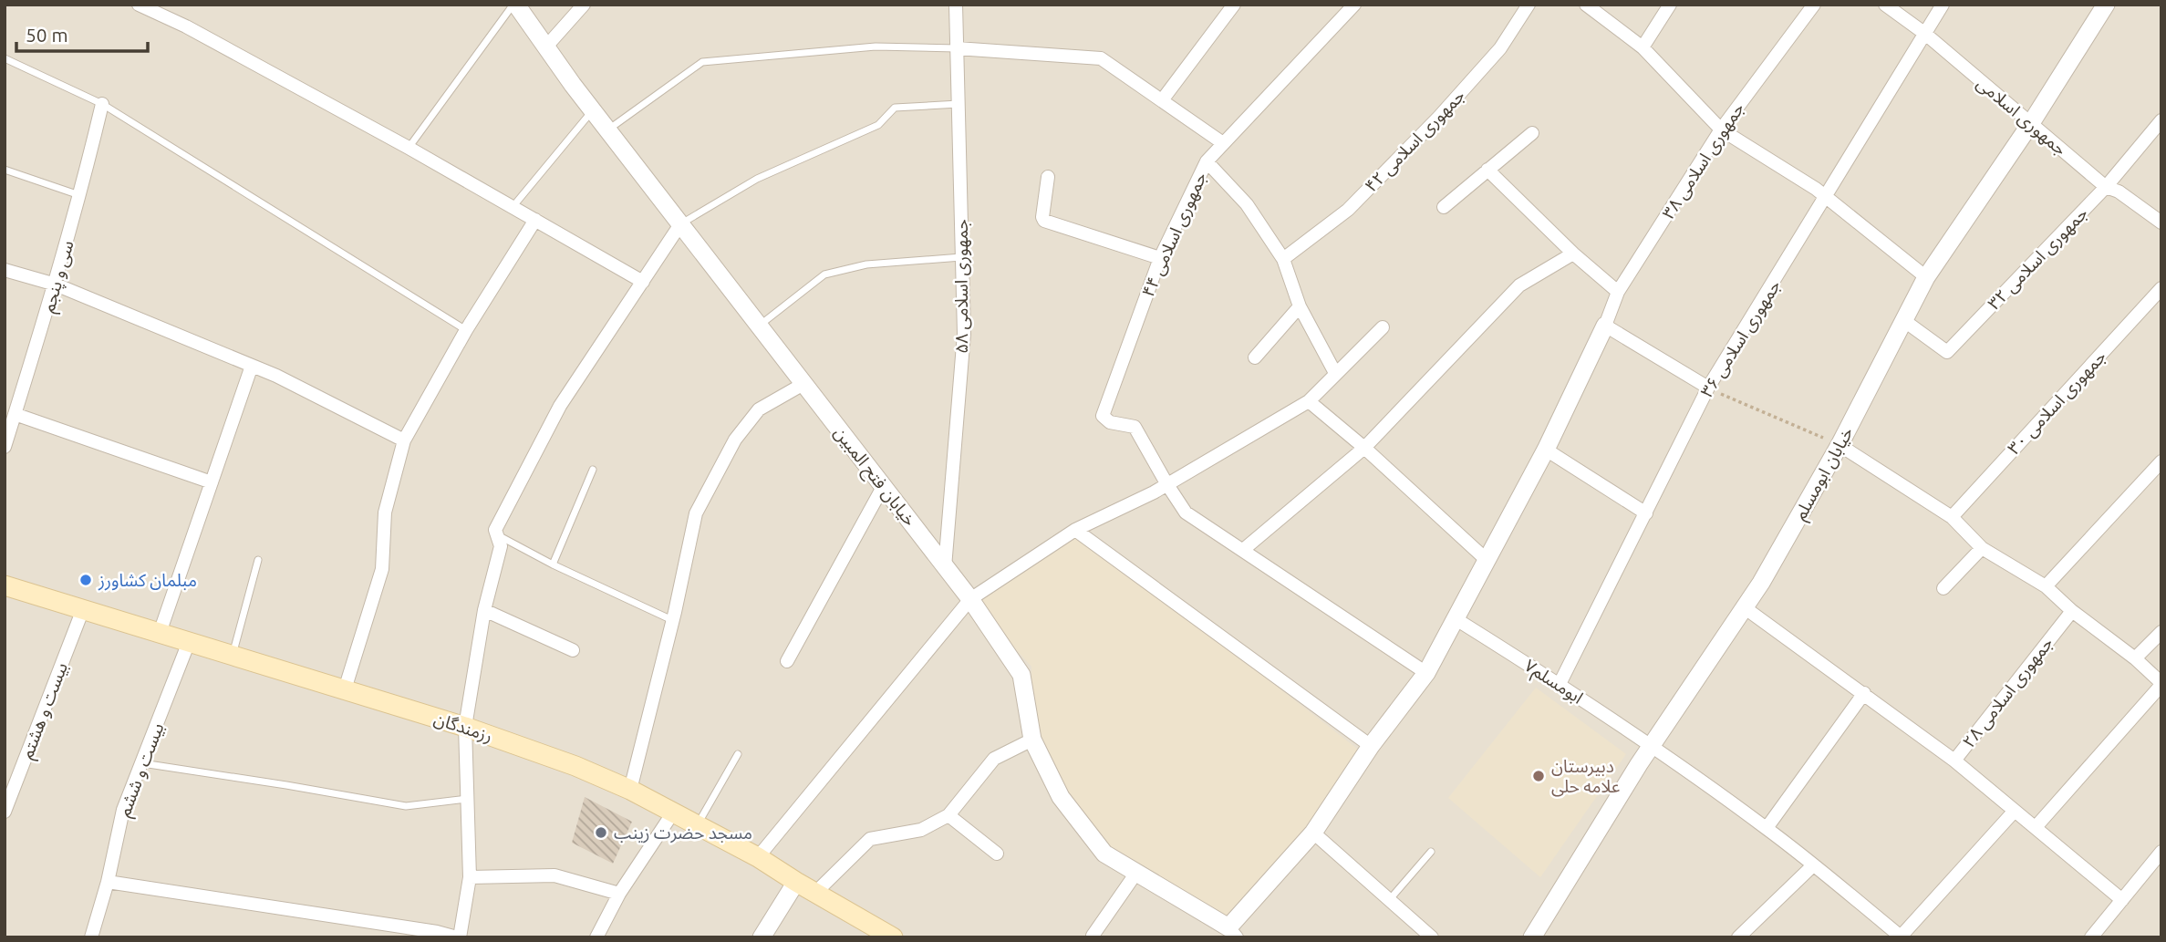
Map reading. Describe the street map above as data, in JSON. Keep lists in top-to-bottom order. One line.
{"streets":{"main road":["رزمندگان"],"street":["جمهوری اسلامی","جمهوری اسلامی ۴۲","جمهوری اسلامی ۳۸","جمهوری اسلامی ۴۴","جمهوری اسلامی ۳۲","سی و پنجم","جمهوری اسلامی ۵۸","جمهوری اسلامی ۳۶","جمهوری اسلامی ۳۰","خیابان ابومسلم","خیابان فتح المبین","ابومسلم۷","جمهوری اسلامی ۲۸","بیست و هشتم","بیست و ششم"]},"crossings":[["جمهوری اسلامی","جمهوری اسلامی ۳۲"],["جمهوری اسلامی","جمهوری اسلامی ۳۶"],["جمهوری اسلامی","خیابان ابومسلم"],["جمهوری اسلامی ۳۲","خیابان ابومسلم"],["جمهوری اسلامی ۵۸","خیابان فتح المبین"],["جمهوری اسلامی ۳۶","ابومسلم۷"],["خیابان ابومسلم","ابومسلم۷"],["خیابان ابومسلم","جمهوری اسلامی ۲۸"],["بیست و هشتم","رزمندگان"],["رزمندگان","بیست و ششم"]],"places":["مبلمان کشاورز","دبیرستان علامه حلی","مسجد حضرت زینب"],"scale_bar":"50 m"}
